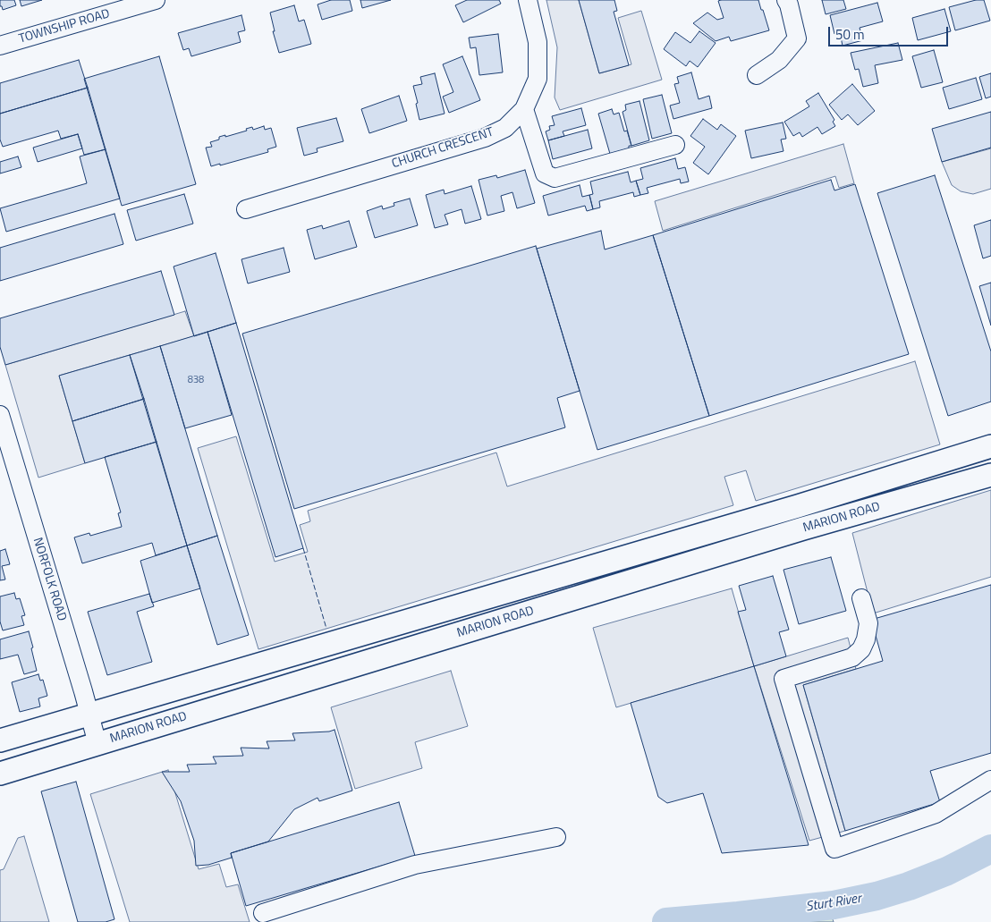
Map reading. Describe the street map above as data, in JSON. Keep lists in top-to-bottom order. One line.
{"streets":{"main road":["MARION ROAD"],"street":["TOWNSHIP ROAD","CHURCH CRESCENT","NORFOLK ROAD"]},"crossings":[["MARION ROAD","NORFOLK ROAD"]],"water":["Sturt River"],"house_numbers":["838"],"scale_bar":"50 m"}
